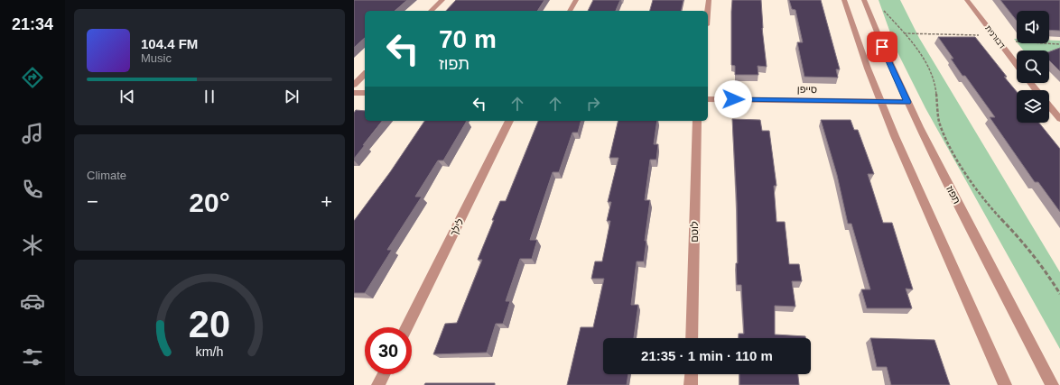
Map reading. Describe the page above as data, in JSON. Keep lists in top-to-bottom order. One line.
{"streets":{"street":["דבורנית","סייפן","תפוז","לילך","לוטם"]},"crossings":[["סייפן","תפוז"]],"page":{"tabs":"21:34","turn":["70 m","תפוז"],"song":["104.4 FM","Music"],"tile":"Climate","heat":["−","20°","+"],"limit":"30","trip":"21:35 · 1 min · 110 m","gauge":["20","km/h"]}}
